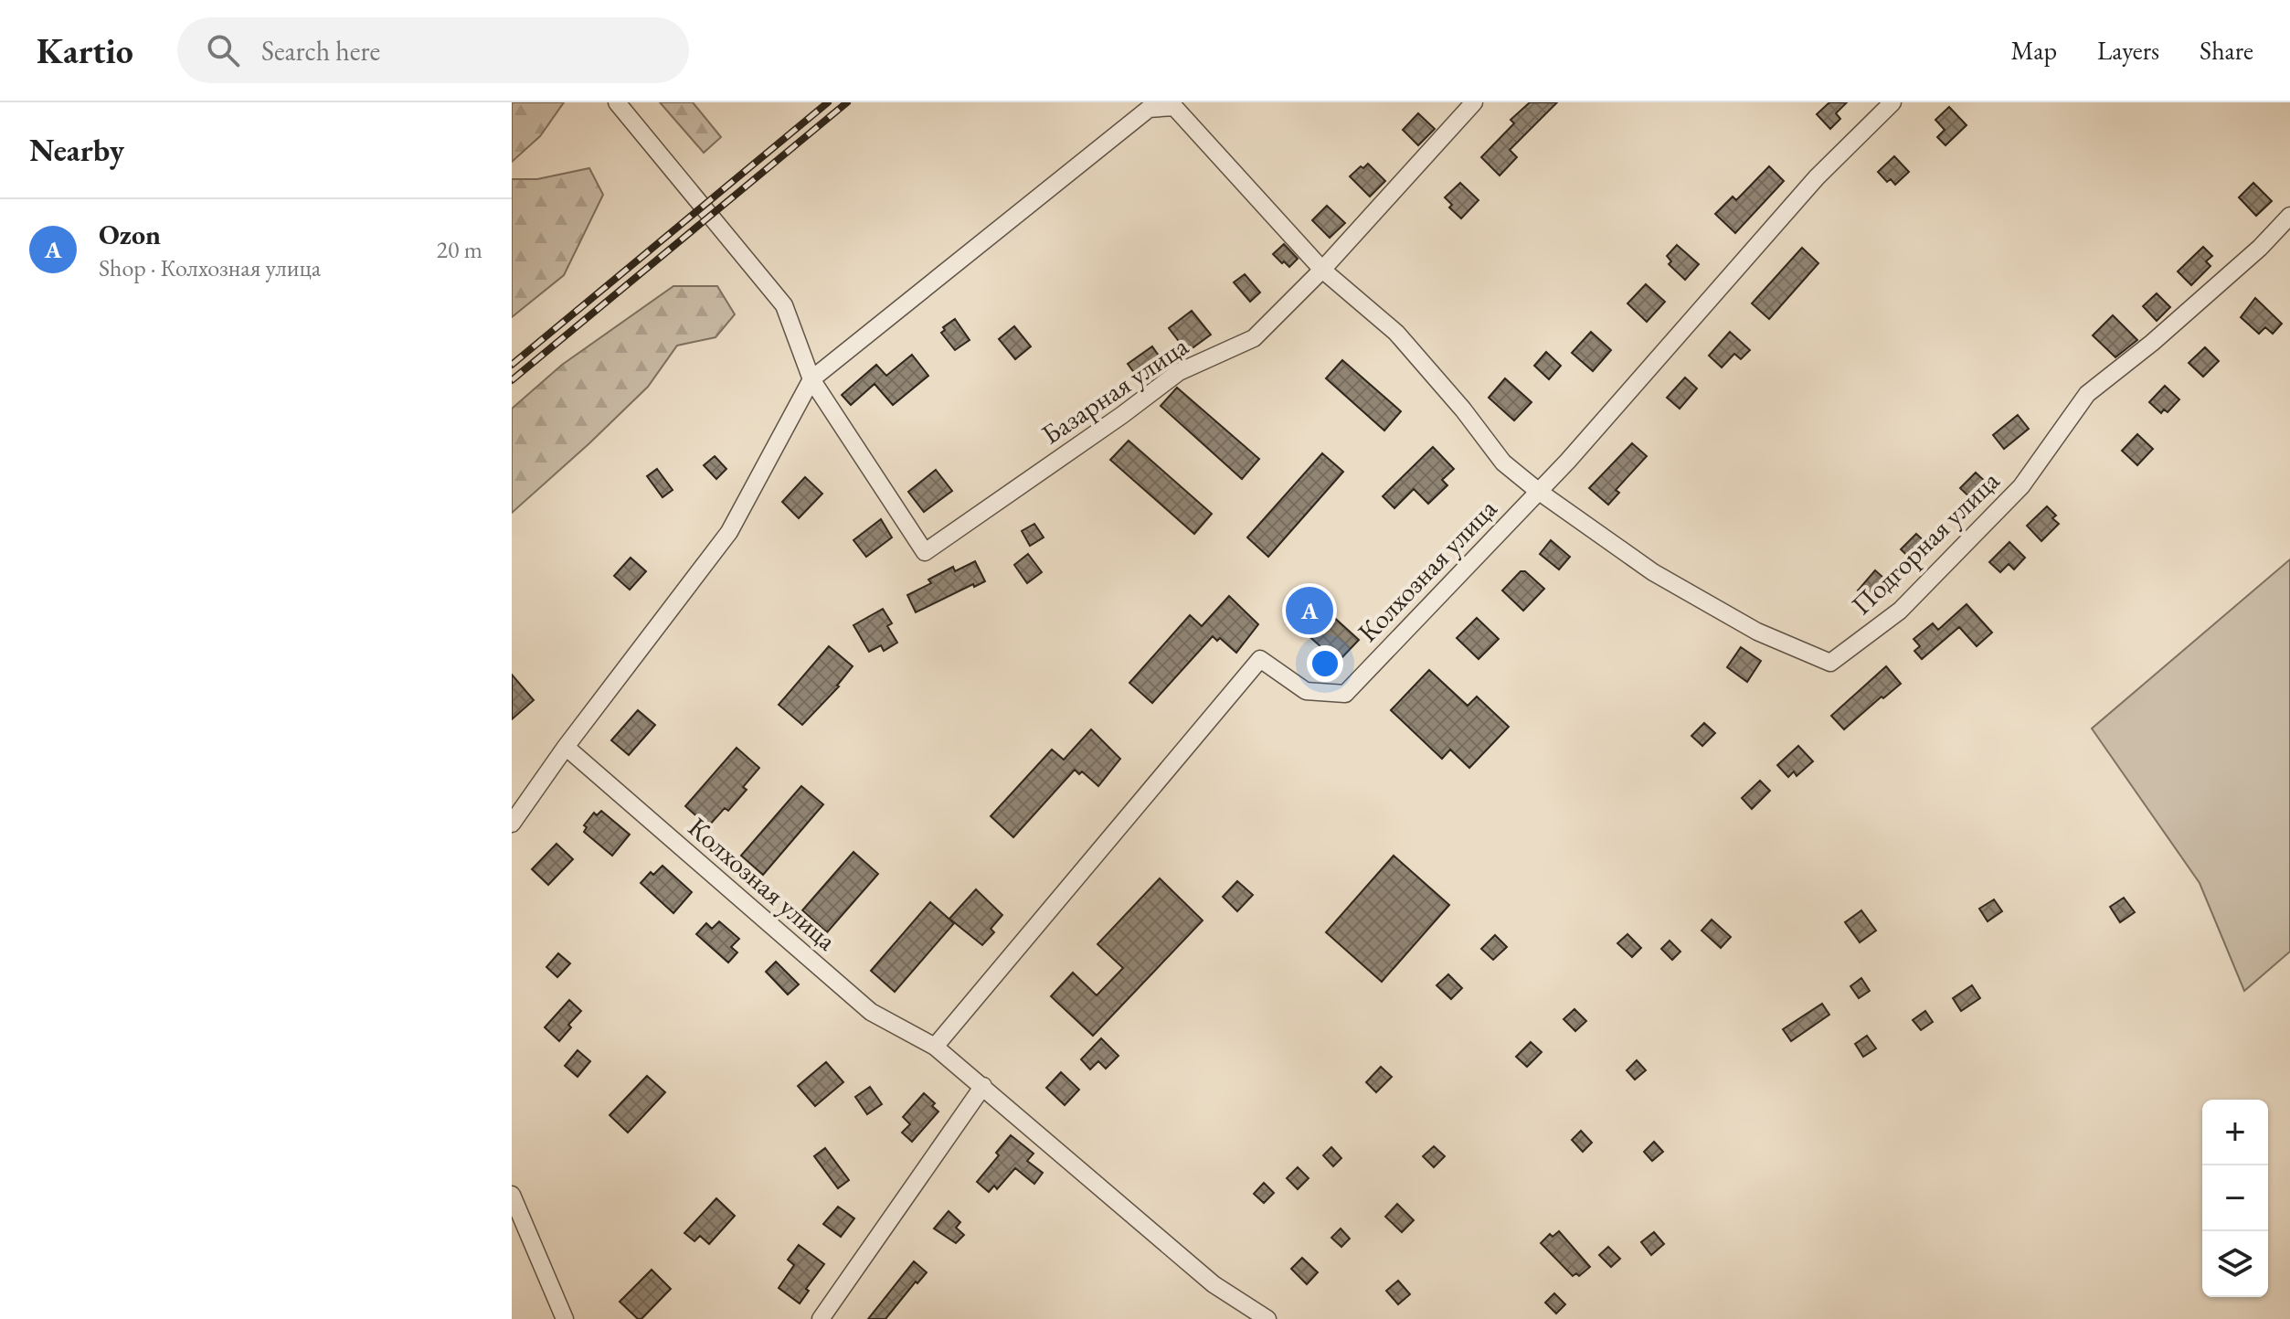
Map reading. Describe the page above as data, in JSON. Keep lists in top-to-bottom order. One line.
{"streets":{"street":["Базарная улица","Подгорная улица","Колхозная улица"]},"crossings":[["Подгорная улица","Колхозная улица"]],"page":{"header":"Kartio","search":"Search here","nav":["Map","Layers","Share"],"heading":"Nearby","list":[{"mark":"A","name":"Ozon","note":"Shop · Колхозная улица","value":"20 m"}],"pins":"A","map_buttons":["+","−"]}}
